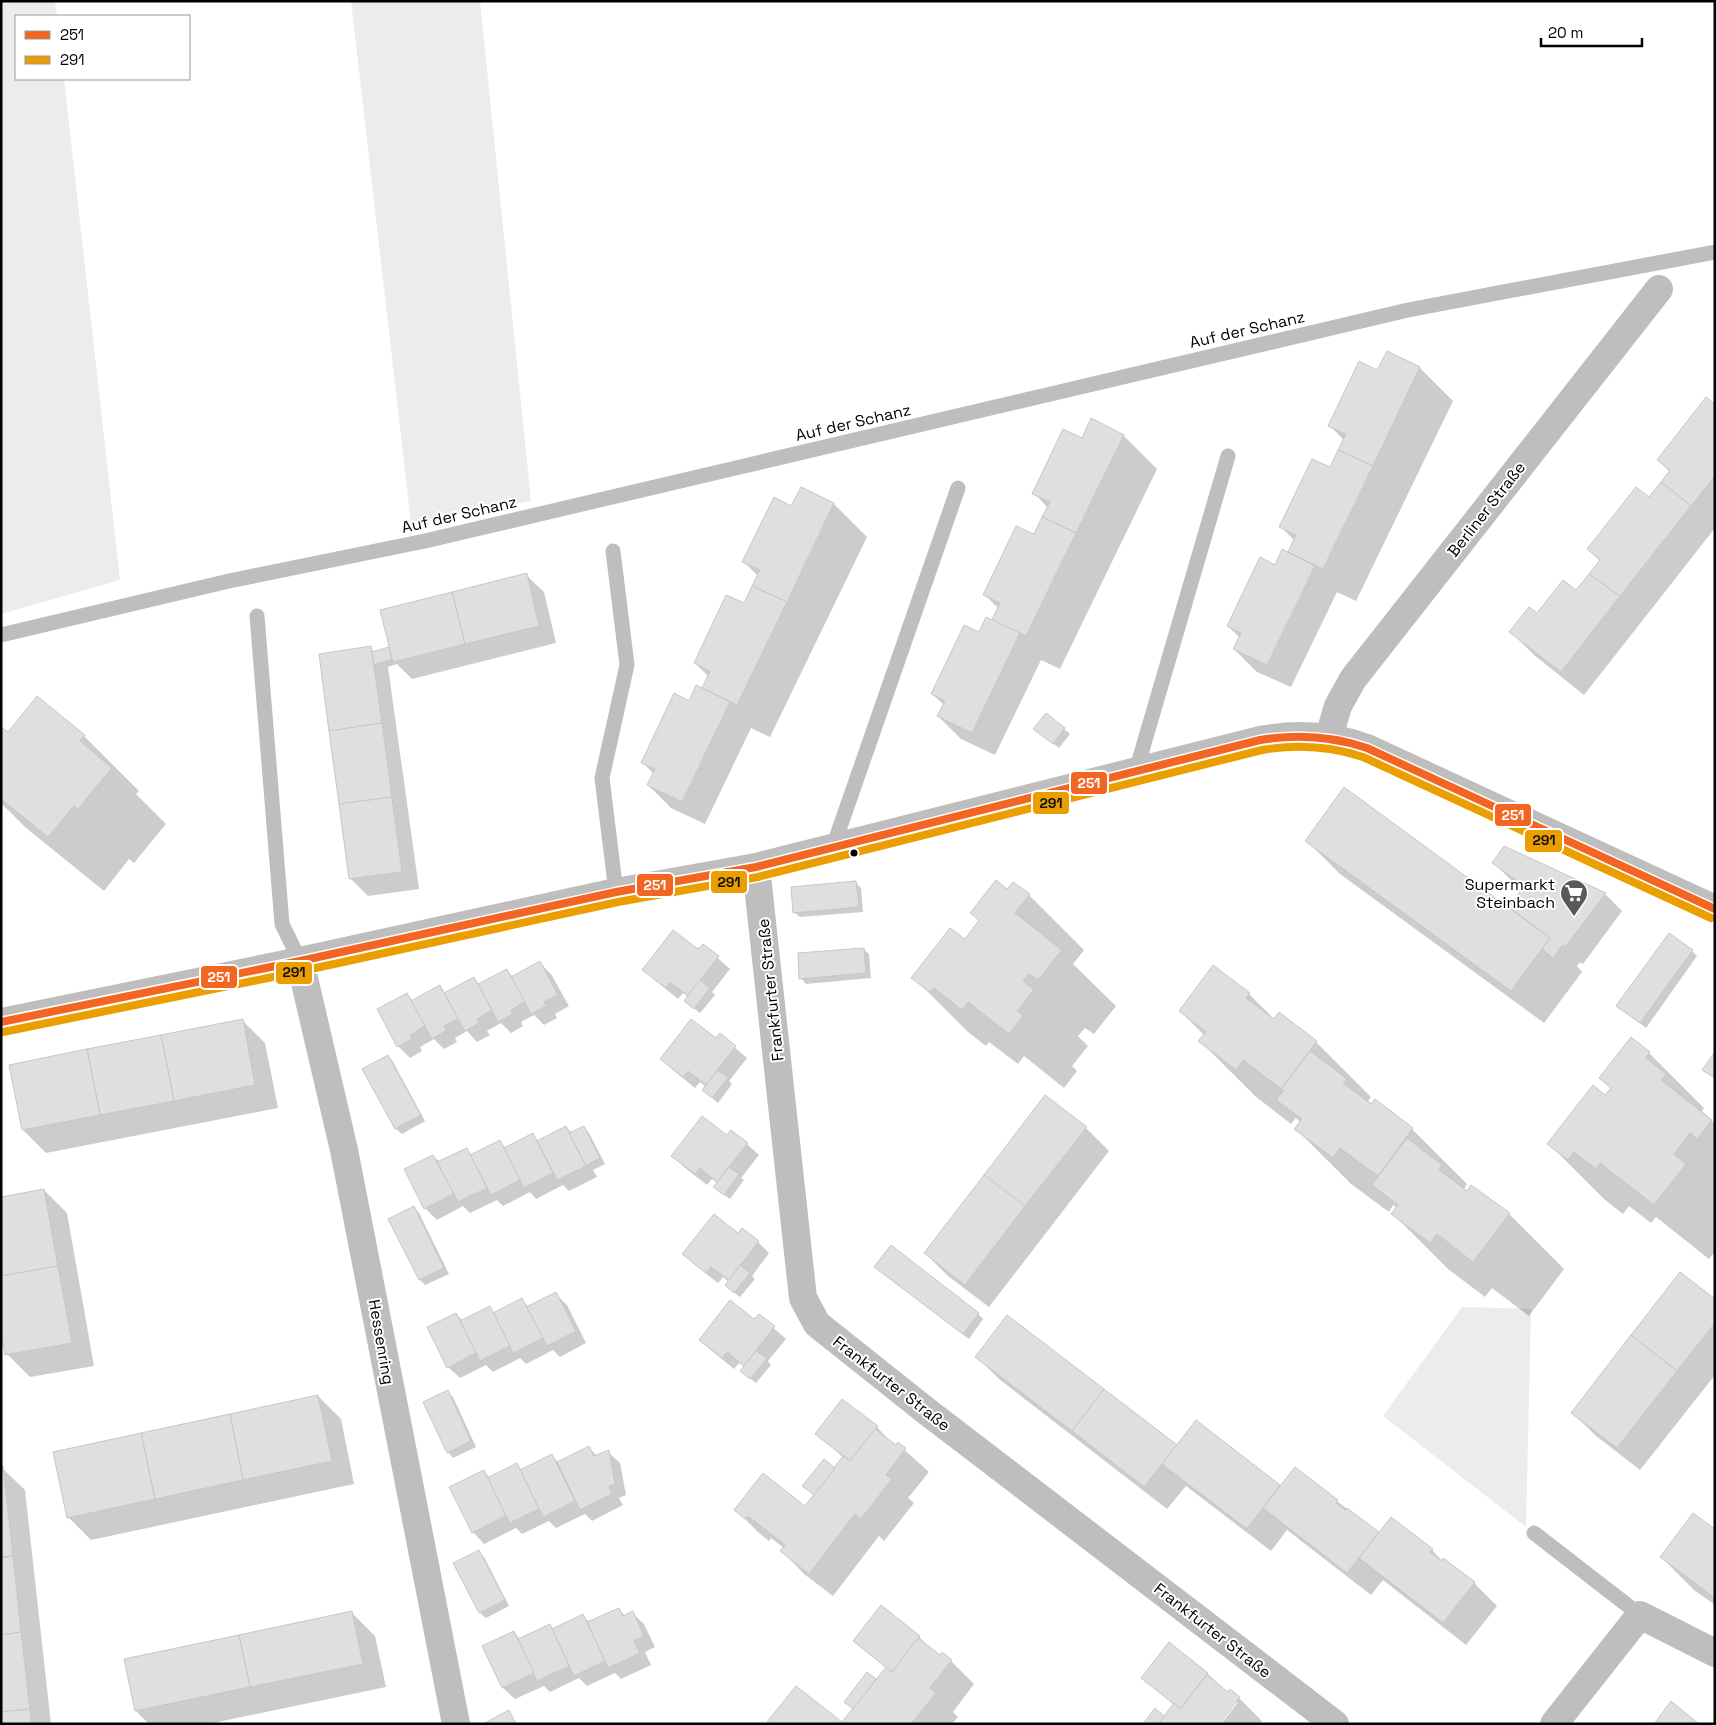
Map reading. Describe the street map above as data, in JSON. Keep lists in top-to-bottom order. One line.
{"streets":{"street":["Berliner Straße","Frankfurter Straße","Hessenring"],"lane":["Auf der Schanz"]},"places":{"supermarket":["Supermarkt Steinbach"]},"lines":["transit line 251","transit line 291"],"legend":["251","291"],"scale_bar":"20 m"}
